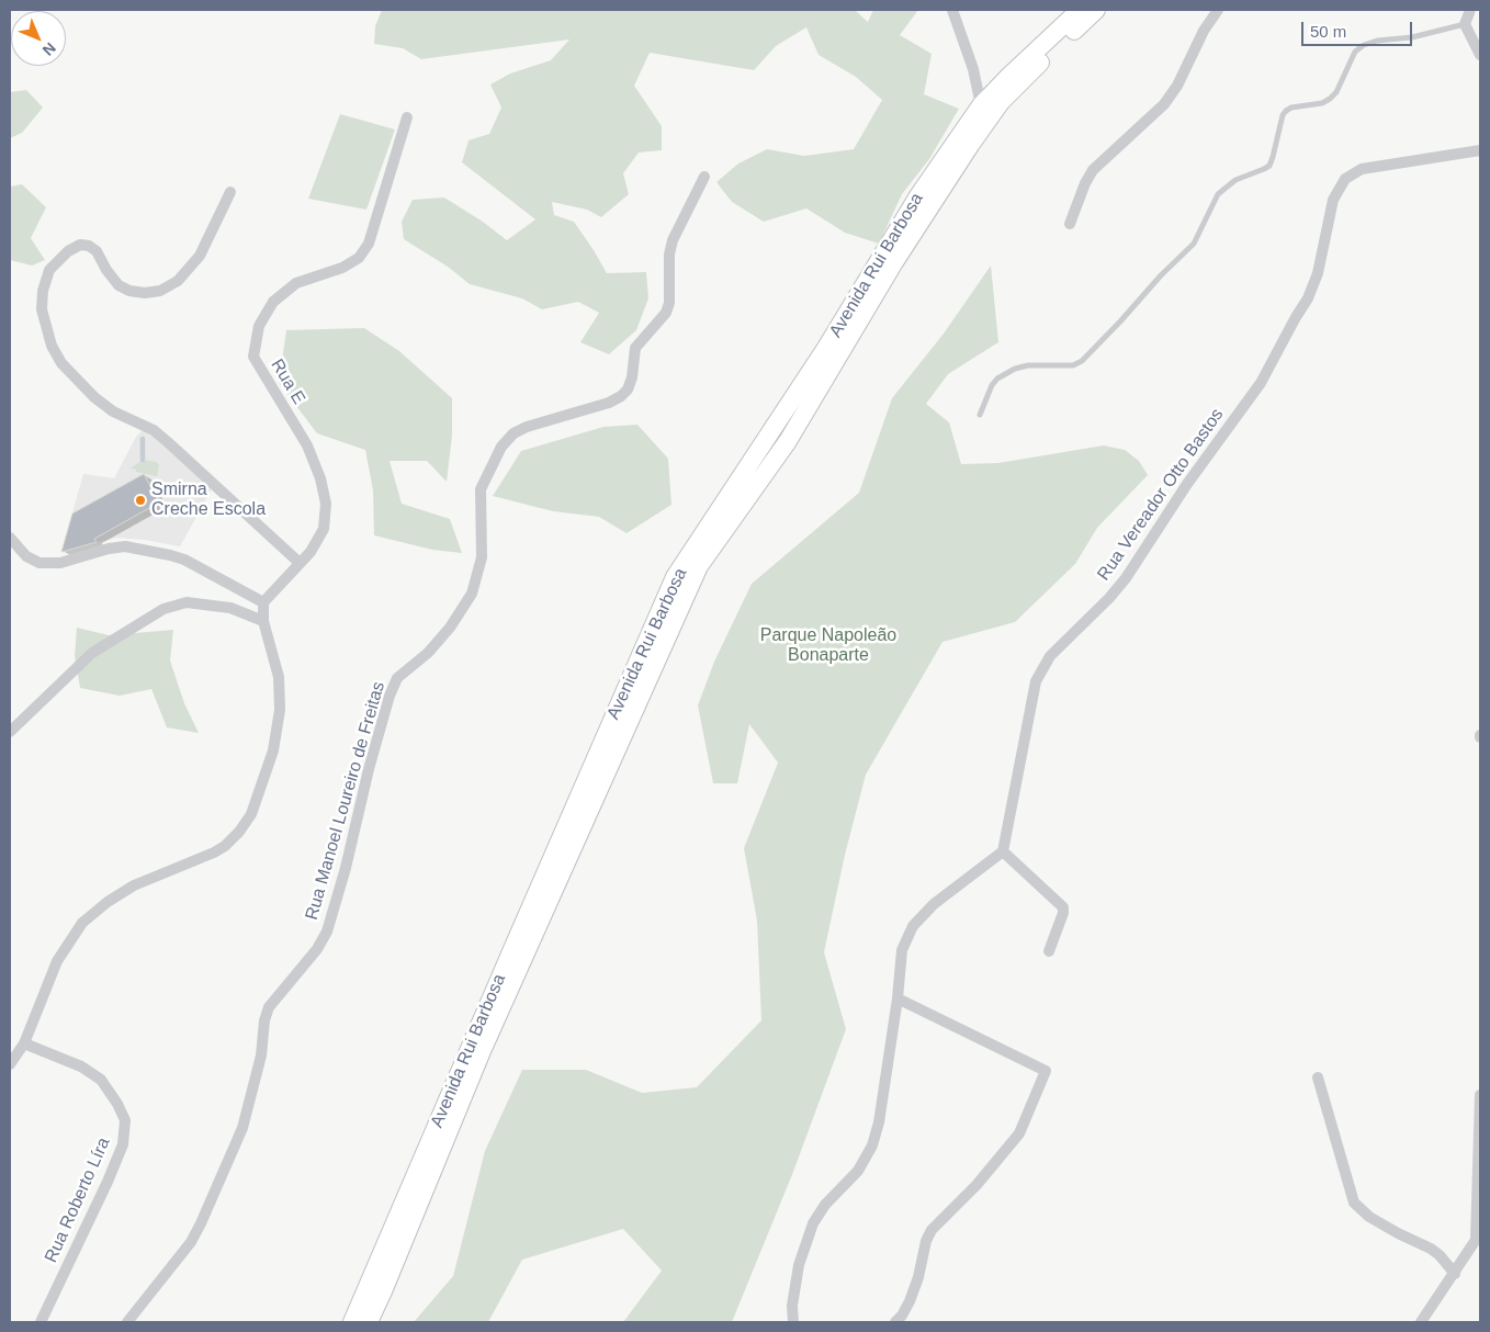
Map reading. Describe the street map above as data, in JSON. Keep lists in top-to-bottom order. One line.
{"streets":{"main road":["Avenida Rui Barbosa"],"street":["Rua E","Rua Vereador Otto Bastos","Rua Manoel Loureiro de Freitas","Rua Roberto Líra"]},"parks":["Parque Napoleão Bonaparte"],"places":["Smirna Creche Escola"],"scale_bar":"50 m","north":"bottom right"}
